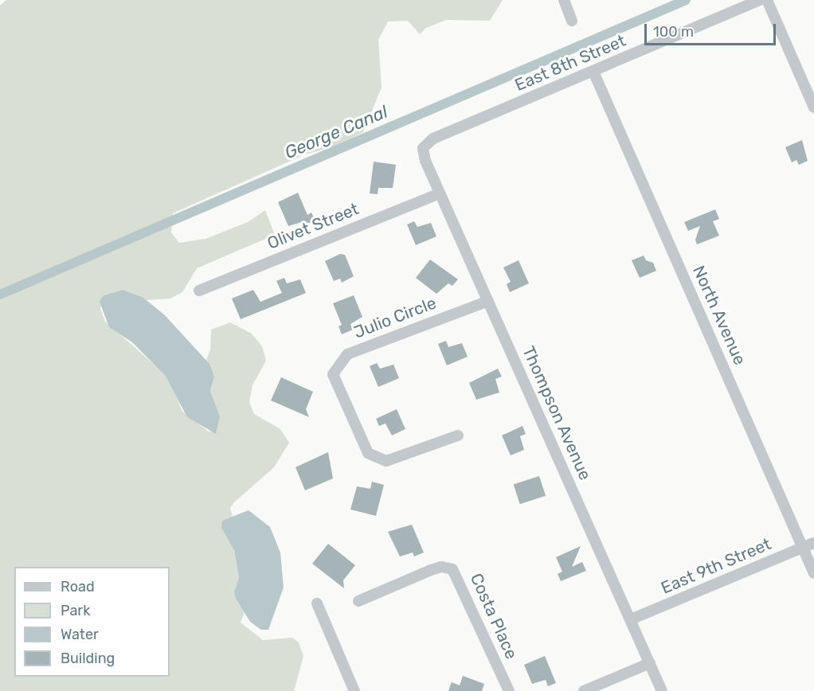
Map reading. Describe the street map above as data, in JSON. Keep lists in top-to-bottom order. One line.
{"streets":{"street":["East 8th Street","Olivet Street","North Avenue","Julio Circle","Thompson Avenue","East 9th Street","Costa Place"]},"crossings":[["East 8th Street","North Avenue"],["East 8th Street","Thompson Avenue"],["Olivet Street","Thompson Avenue"],["North Avenue","East 9th Street"],["Julio Circle","Thompson Avenue"],["Thompson Avenue","East 9th Street"]],"water":["George Canal"],"legend":["Road","Park","Water","Building"],"scale_bar":"100 m"}
